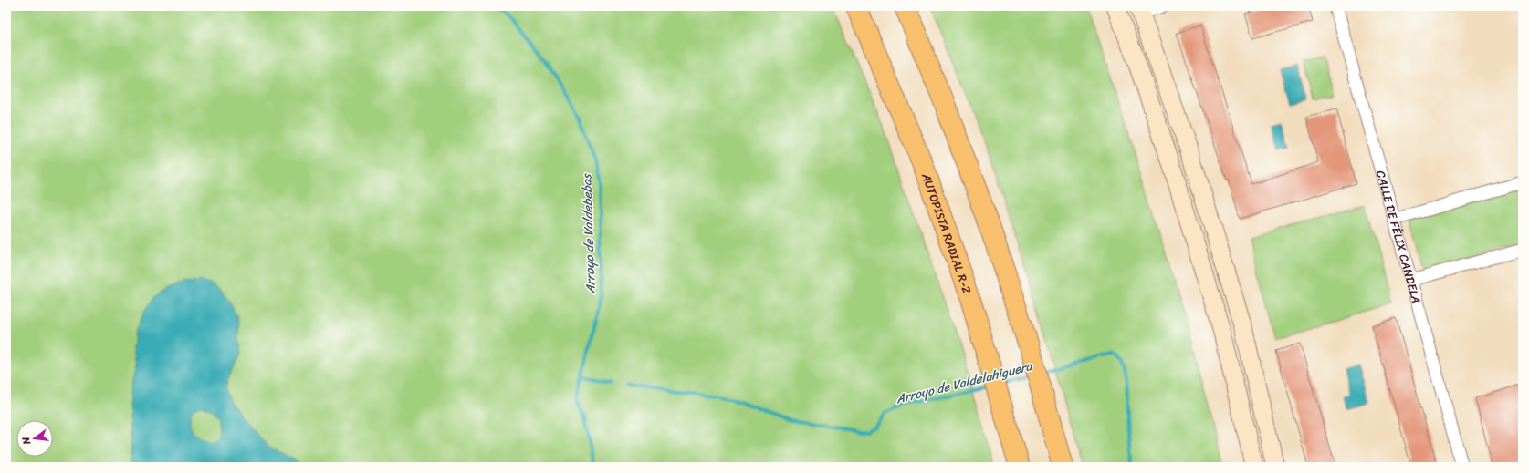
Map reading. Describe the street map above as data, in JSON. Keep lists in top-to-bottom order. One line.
{"streets":{"highway":["AUTOPISTA RADIAL R-2"],"street":["CALLE DE FÉLIX CANDELA"]},"water":["Arroyo de Valdebebas","Arroyo de Valdelahiguera"],"north":"left"}
